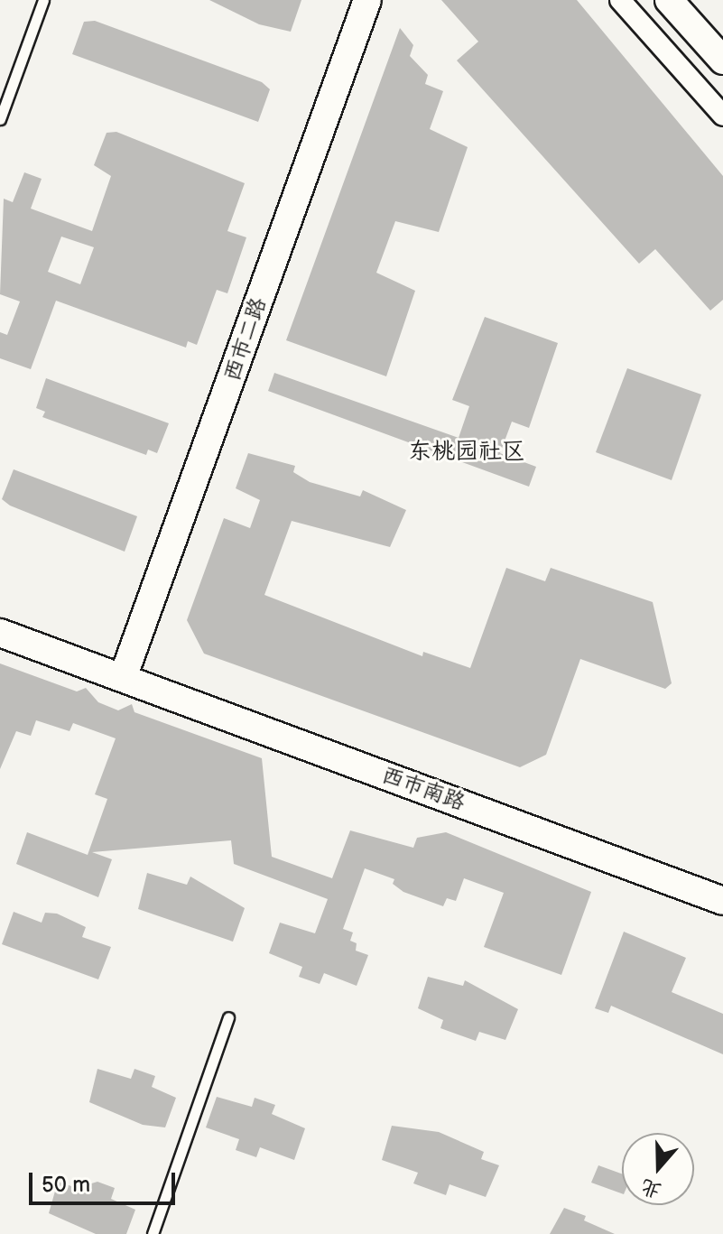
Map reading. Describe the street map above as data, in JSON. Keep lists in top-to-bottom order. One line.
{"streets":{"street":["西市二路","西市南路"]},"crossings":[["西市二路","西市南路"]],"districts":["东桃园社区"],"scale_bar":"50 m","north":"bottom"}
